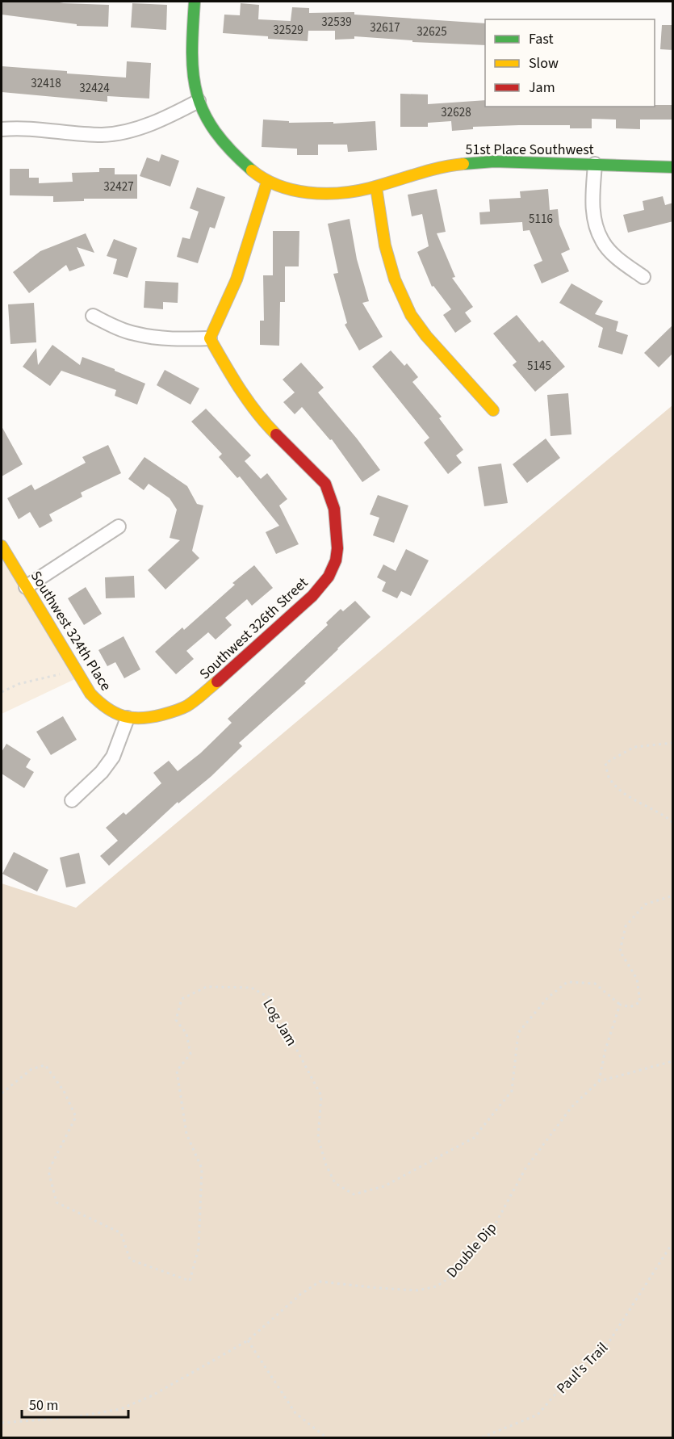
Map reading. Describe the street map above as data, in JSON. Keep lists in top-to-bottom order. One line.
{"streets":{"street":["51st Place Southwest","Southwest 326th Street","Southwest 324th Place"],"path":["Log Jam","Double Dip","Paul's Trail"]},"crossings":[["Southwest 326th Street","Southwest 324th Place"]],"house_numbers":["32539","32617","32529","32625","32418","32424","32628","32427","5116","5145"],"legend":["Fast","Slow","Jam"],"scale_bar":"50 m"}
